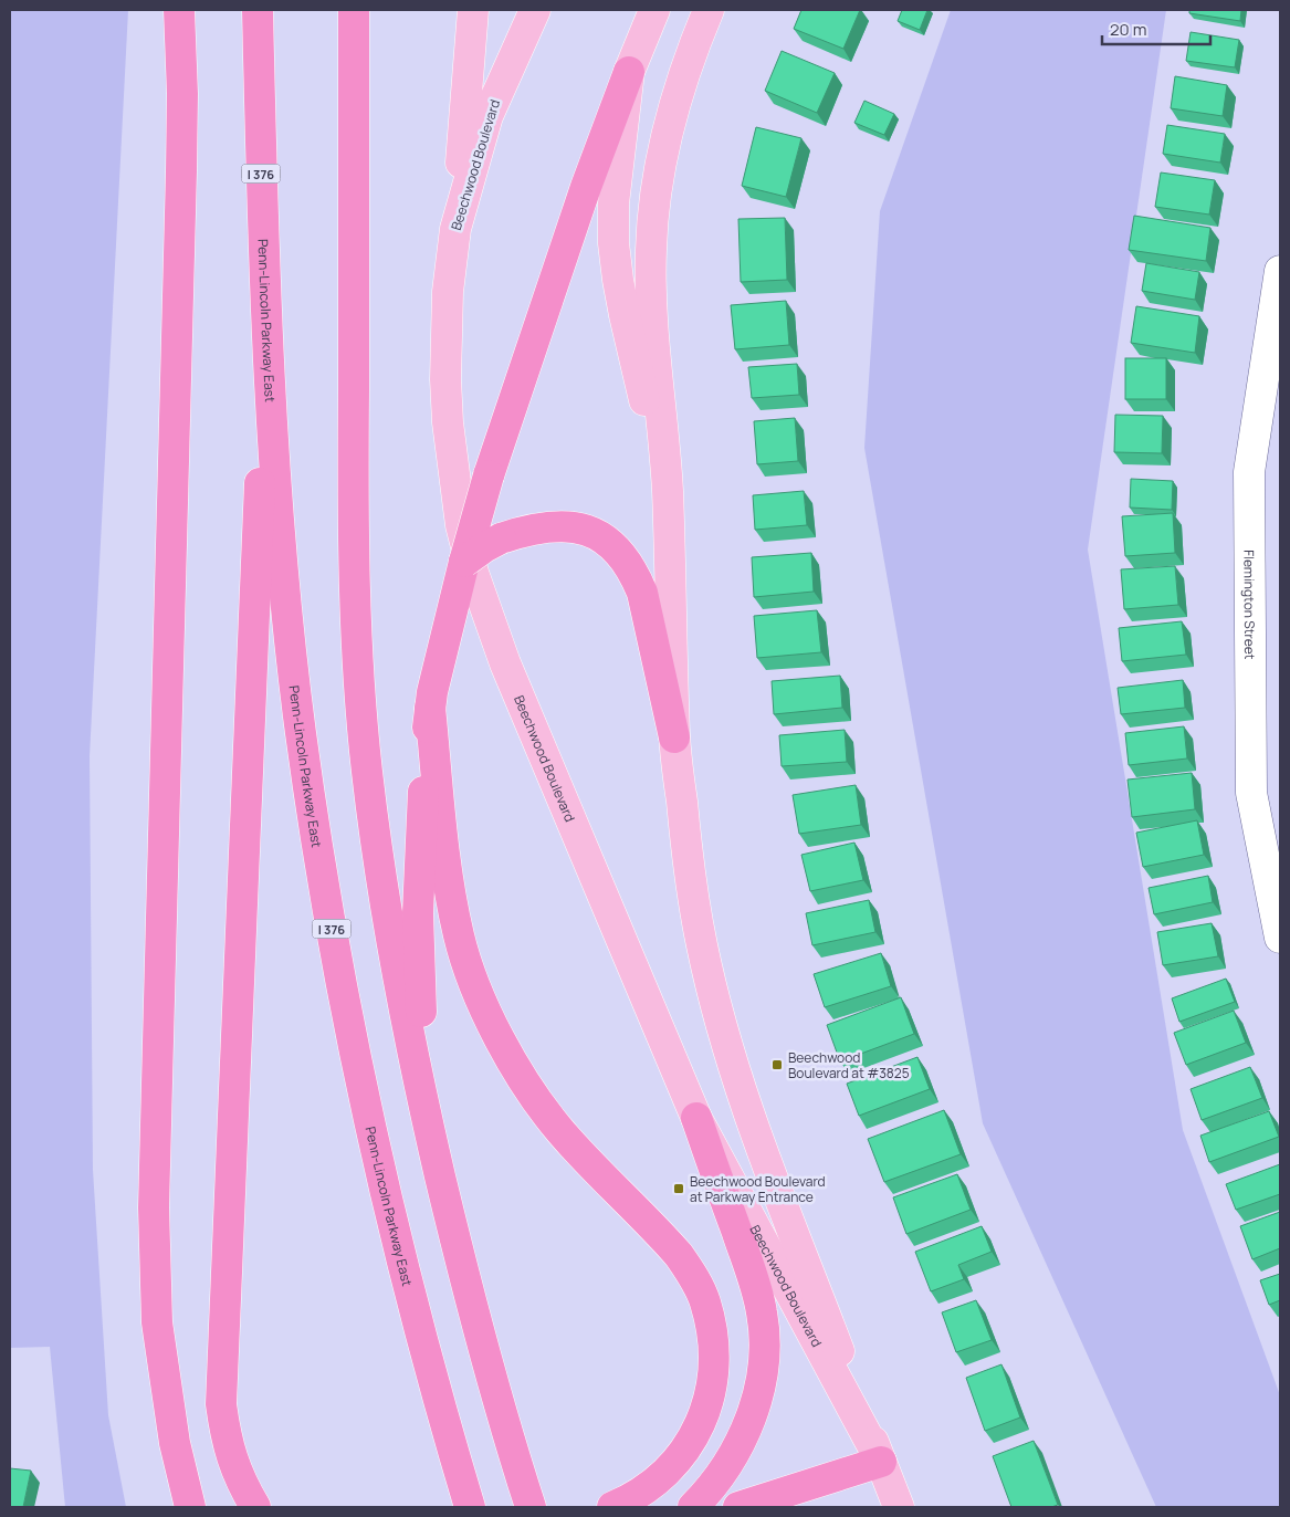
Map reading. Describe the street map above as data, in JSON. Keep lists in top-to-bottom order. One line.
{"streets":{"highway":["I 376","Penn-Lincoln Parkway East"],"main road":["Beechwood Boulevard"],"street":["Flemington Street"]},"places":{"transit":["Beechwood Boulevard at #3825","Beechwood Boulevard at Parkway Entrance"]},"scale_bar":"20 m"}
